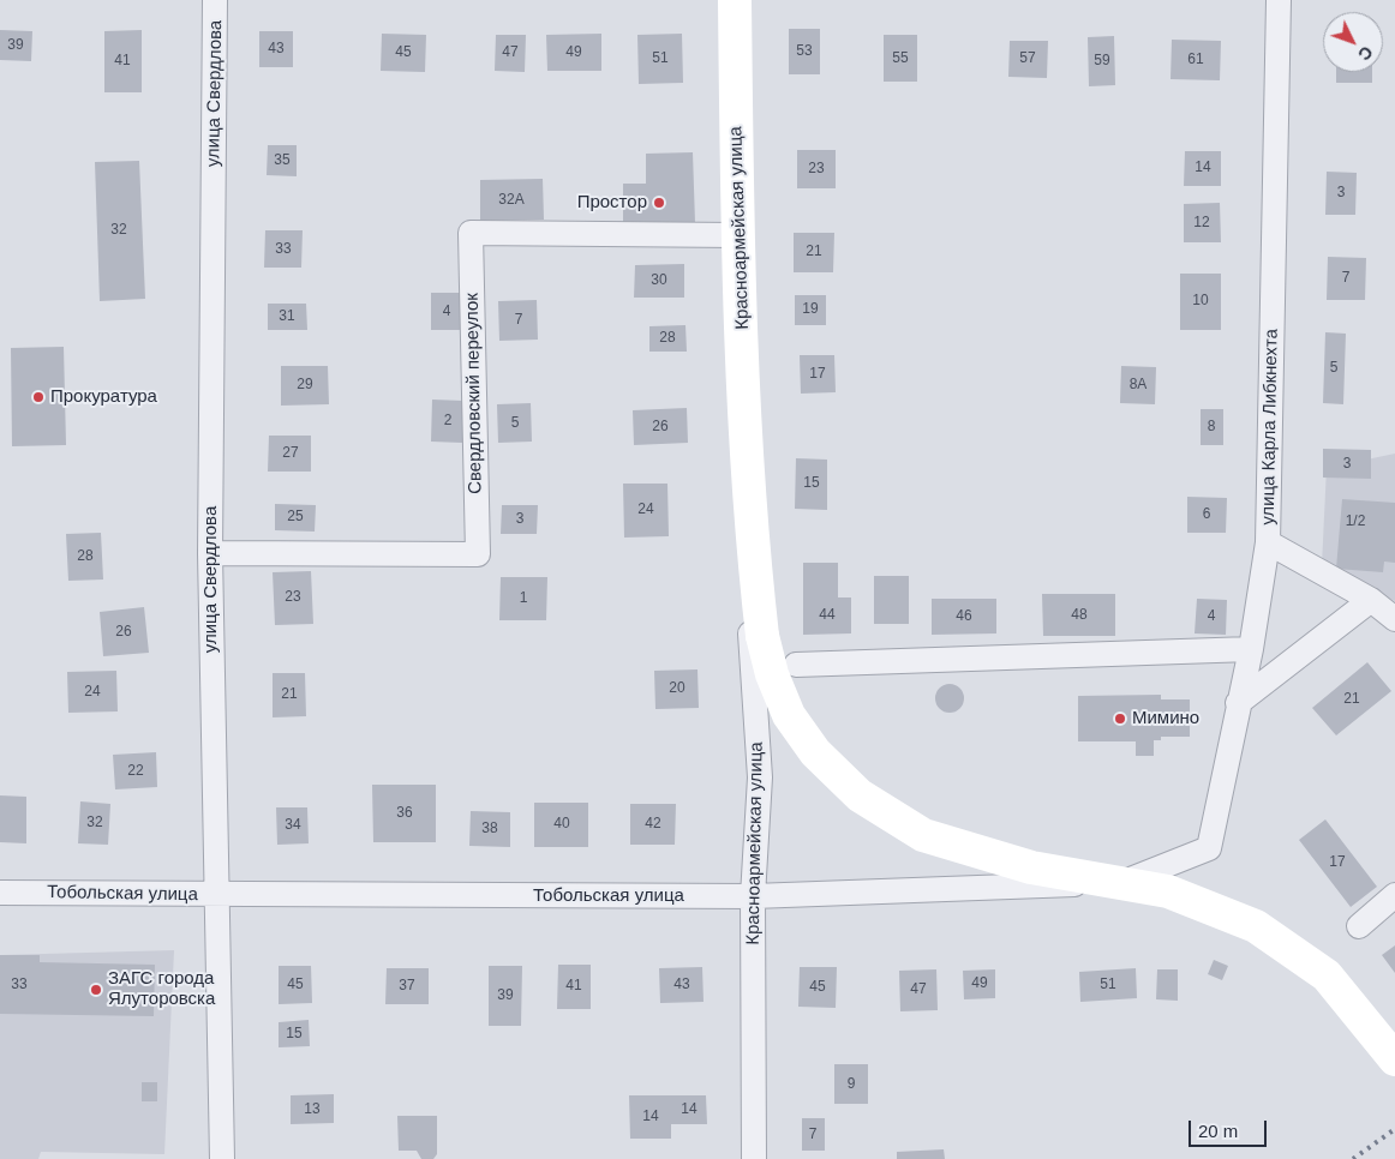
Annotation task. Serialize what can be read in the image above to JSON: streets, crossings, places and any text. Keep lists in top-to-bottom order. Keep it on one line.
{"streets":{"street":["улица Свердлова","Красноармейская улица","Свердловский переулок","улица Карла Либкнехта","Тобольская улица"]},"crossings":[["улица Свердлова","Свердловский переулок"],["улица Свердлова","Тобольская улица"],["Красноармейская улица","Свердловский переулок"],["Красноармейская улица","Тобольская улица"],["улица Карла Либкнехта","Тобольская улица"]],"places":["Простор","Прокуратура","Мимино","ЗАГС города Ялуторовска"],"house_numbers":["39","43","53","45","47","49","51","55","57","61","41","59","35","14","23","3","32А","12","32","33","21","7","30","10","19","4","31","7","28","5","17","29","8А","2","5","26","8","27","3","15","24","6","25","3","1/2","28","23","1","44","48","46","4","26","20","24","21","21","22","36","32","40","42","34","38","17","49","33","45","43","51","37","41","45","47","39","15","9","13","14","14","7"],"scale_bar":"20 m","north":"bottom right"}
